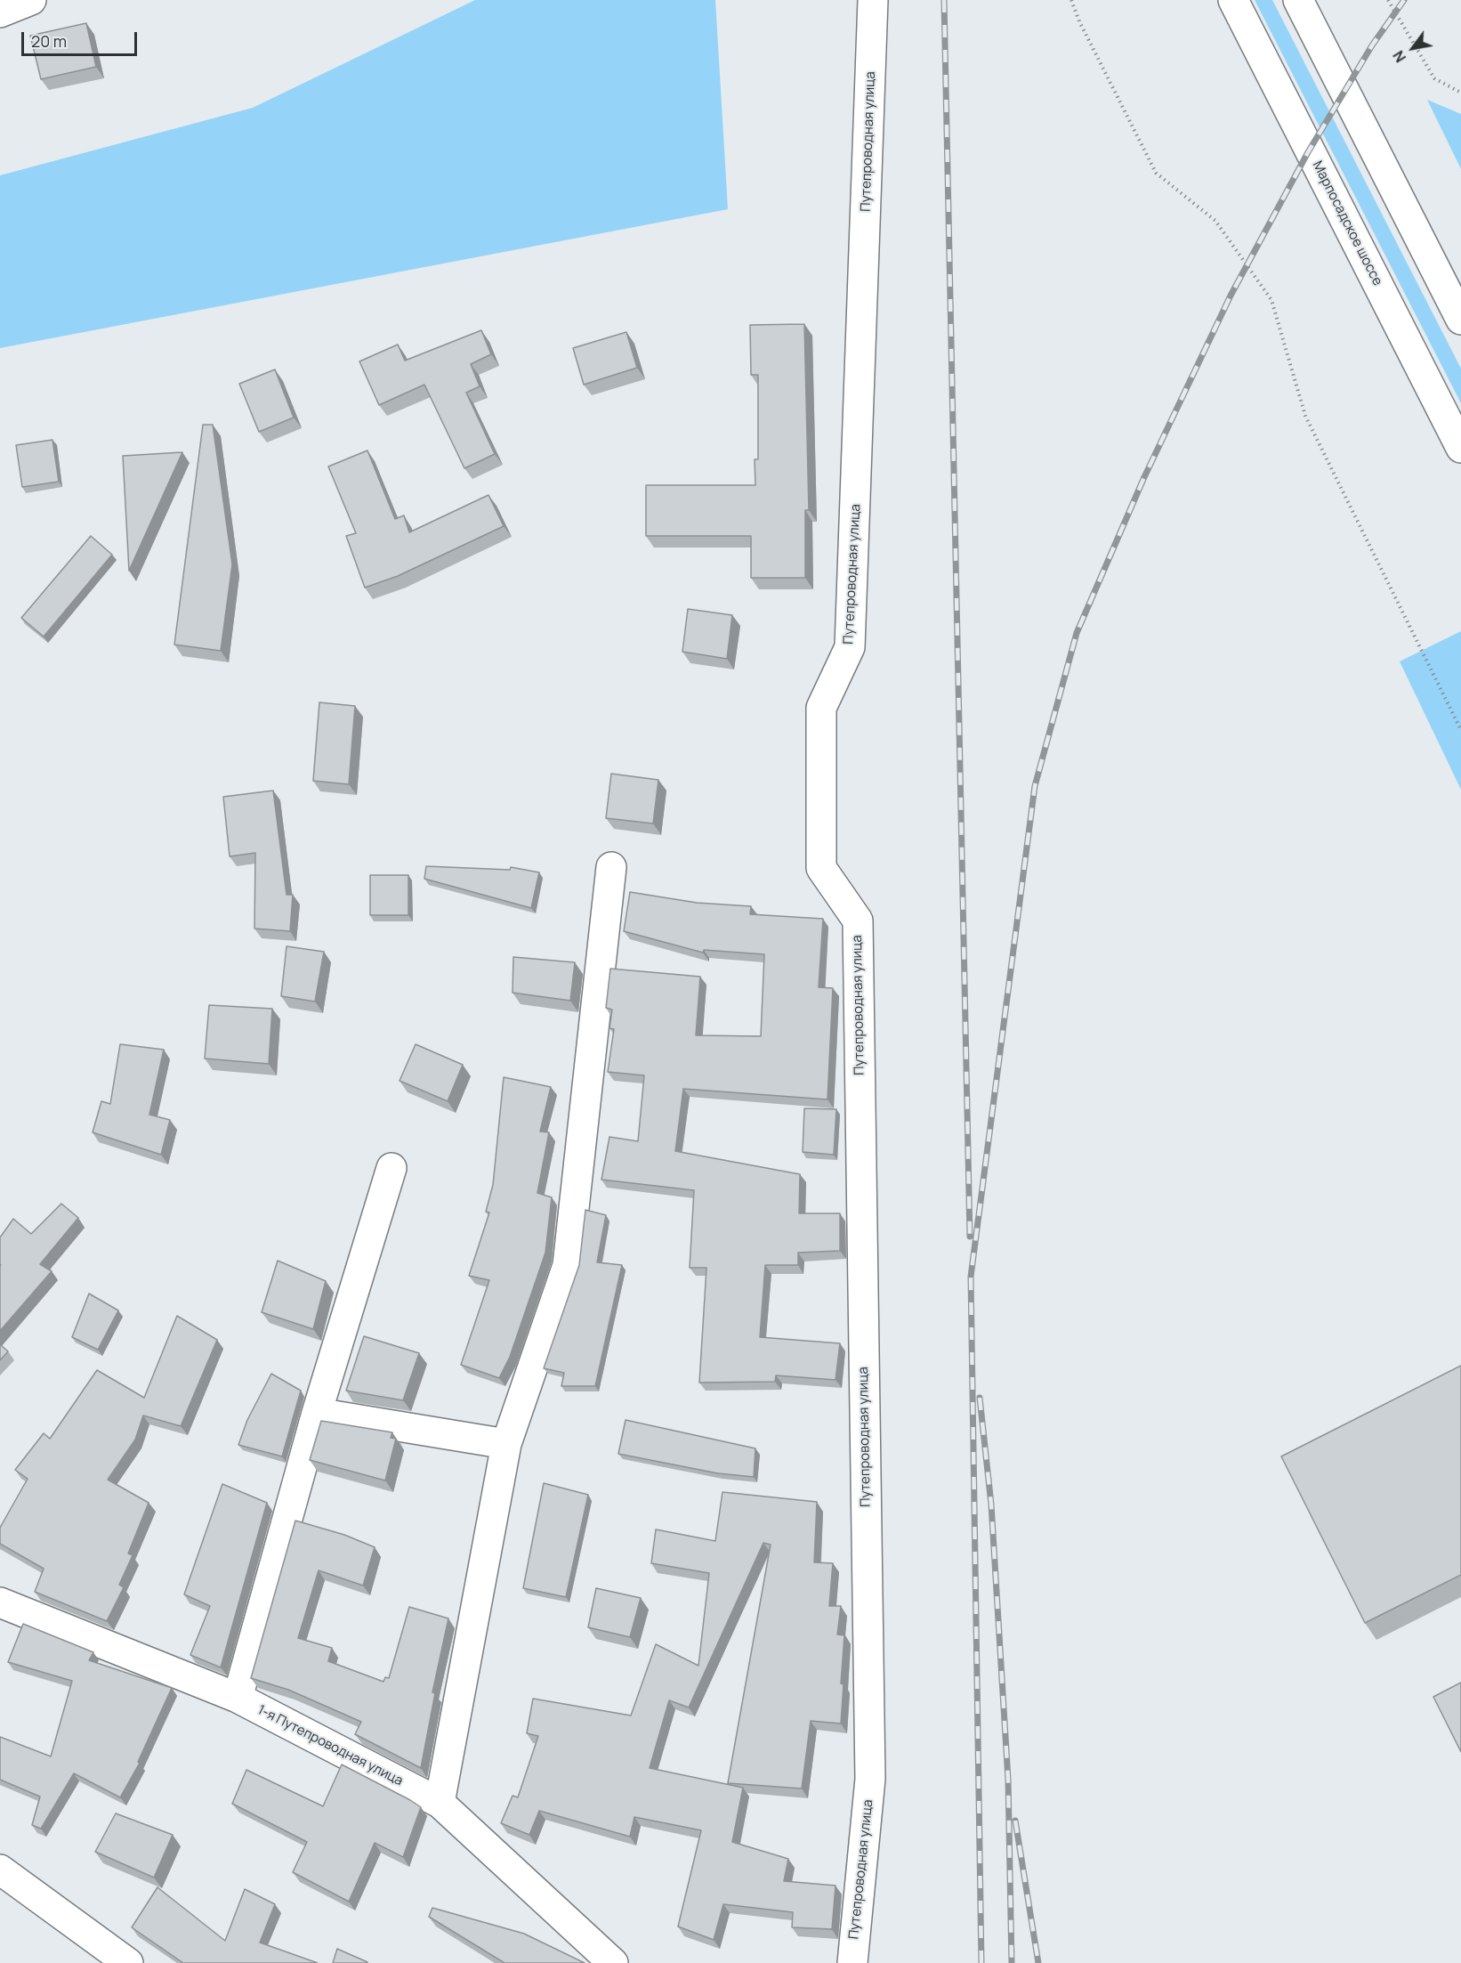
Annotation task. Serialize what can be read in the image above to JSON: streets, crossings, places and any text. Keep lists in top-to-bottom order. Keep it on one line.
{"streets":{"street":["Путепроводная улица","Марпосадское шоссе","1-я Путепроводная улица"]},"scale_bar":"20 m","north":"bottom left"}
